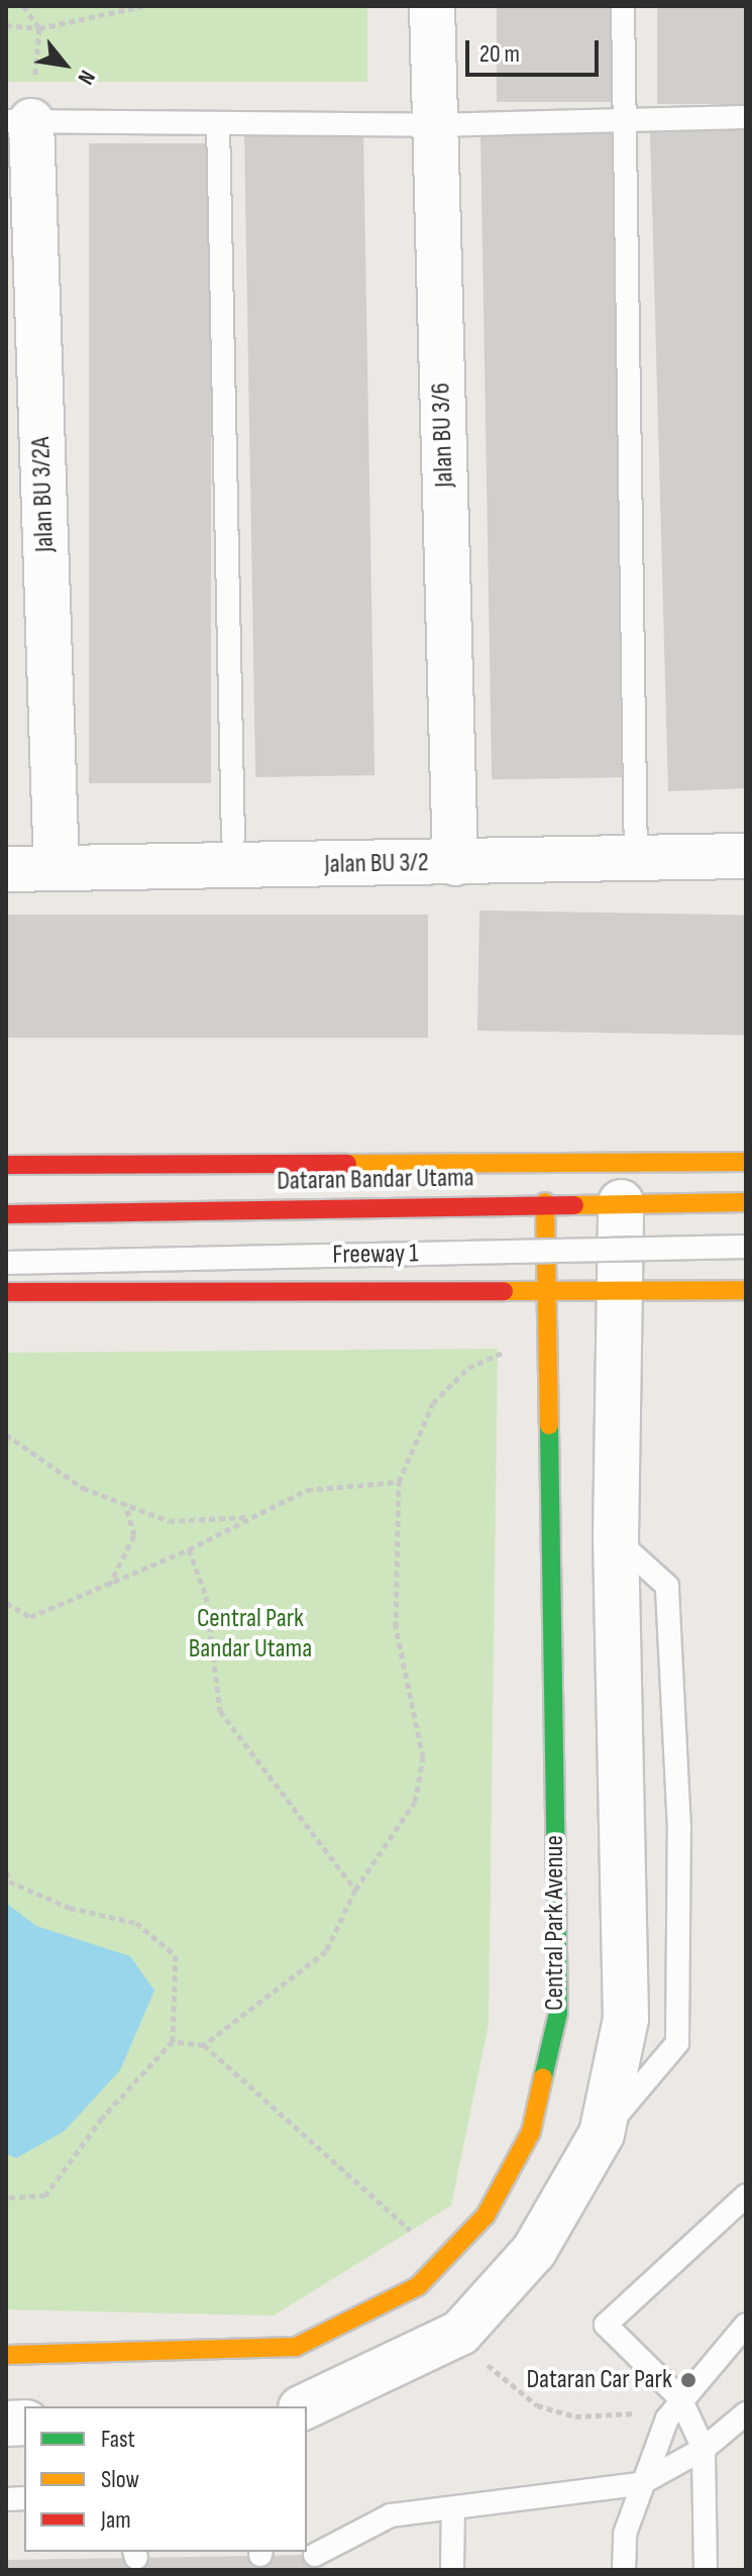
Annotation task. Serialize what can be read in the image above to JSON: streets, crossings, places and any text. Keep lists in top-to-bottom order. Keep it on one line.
{"streets":{"main road":["Dataran Bandar Utama","Central Park Avenue"],"street":["Jalan BU 3/6","Jalan BU 3/2A","Jalan BU 3/2"],"lane":["Freeway 1"]},"crossings":[["Jalan BU 3/6","Jalan BU 3/2"],["Jalan BU 3/2A","Jalan BU 3/2"],["Dataran Bandar Utama","Central Park Avenue"]],"parks":["Central Park Bandar Utama"],"places":["Dataran Car Park"],"legend":["Fast","Slow","Jam"],"scale_bar":"20 m","north":"bottom right"}
